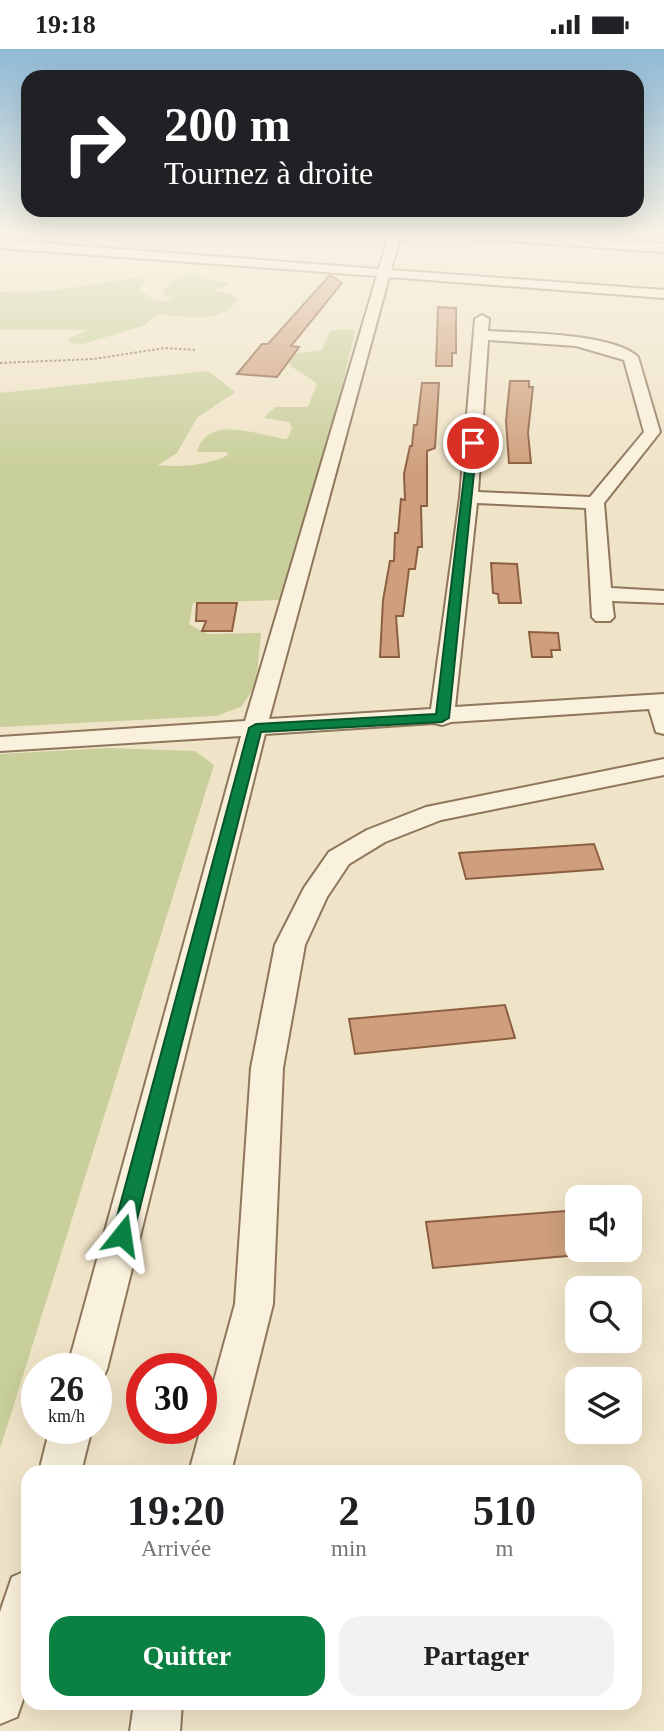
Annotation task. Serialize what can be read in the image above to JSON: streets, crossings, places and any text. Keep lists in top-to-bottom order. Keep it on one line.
{"page":{"status":"19:18","turn":["200 m","Tournez à droite"],"speed":"26 km/h","limit":"30","eta":["19:20","Arrivée","2","min","510","m"],"buttons":["Quitter","Partager"]}}
